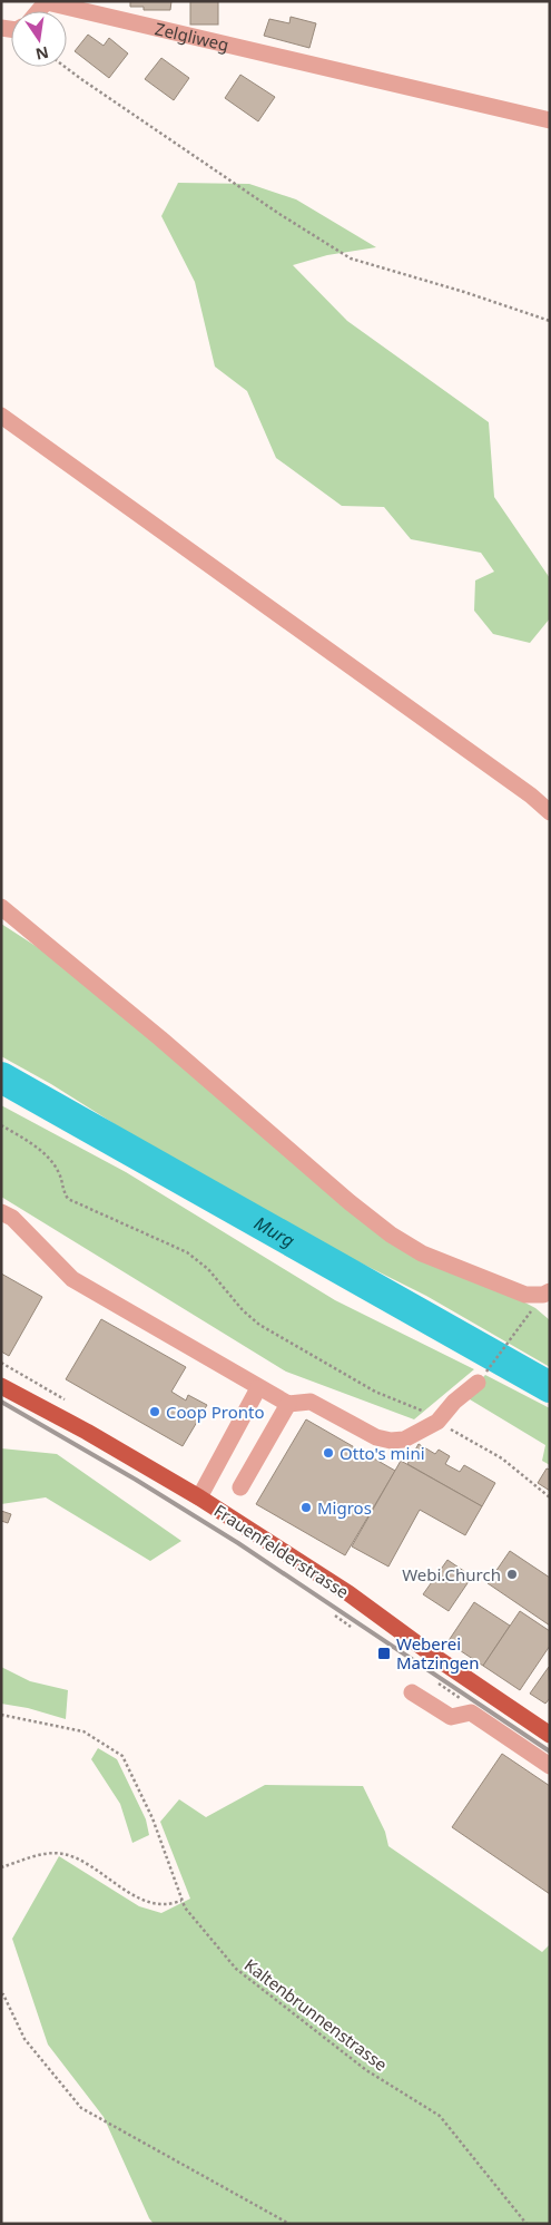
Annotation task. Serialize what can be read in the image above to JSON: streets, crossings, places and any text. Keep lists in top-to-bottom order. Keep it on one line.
{"streets":{"main road":["Frauenfelderstrasse"],"street":["Zelgliweg"],"path":["Kaltenbrunnenstrasse"]},"water":["Murg"],"places":{"other":["Coop Pronto","Otto's mini","Migros","Webi.Church"],"transit":["Weberei Matzingen"]},"north":"bottom"}
